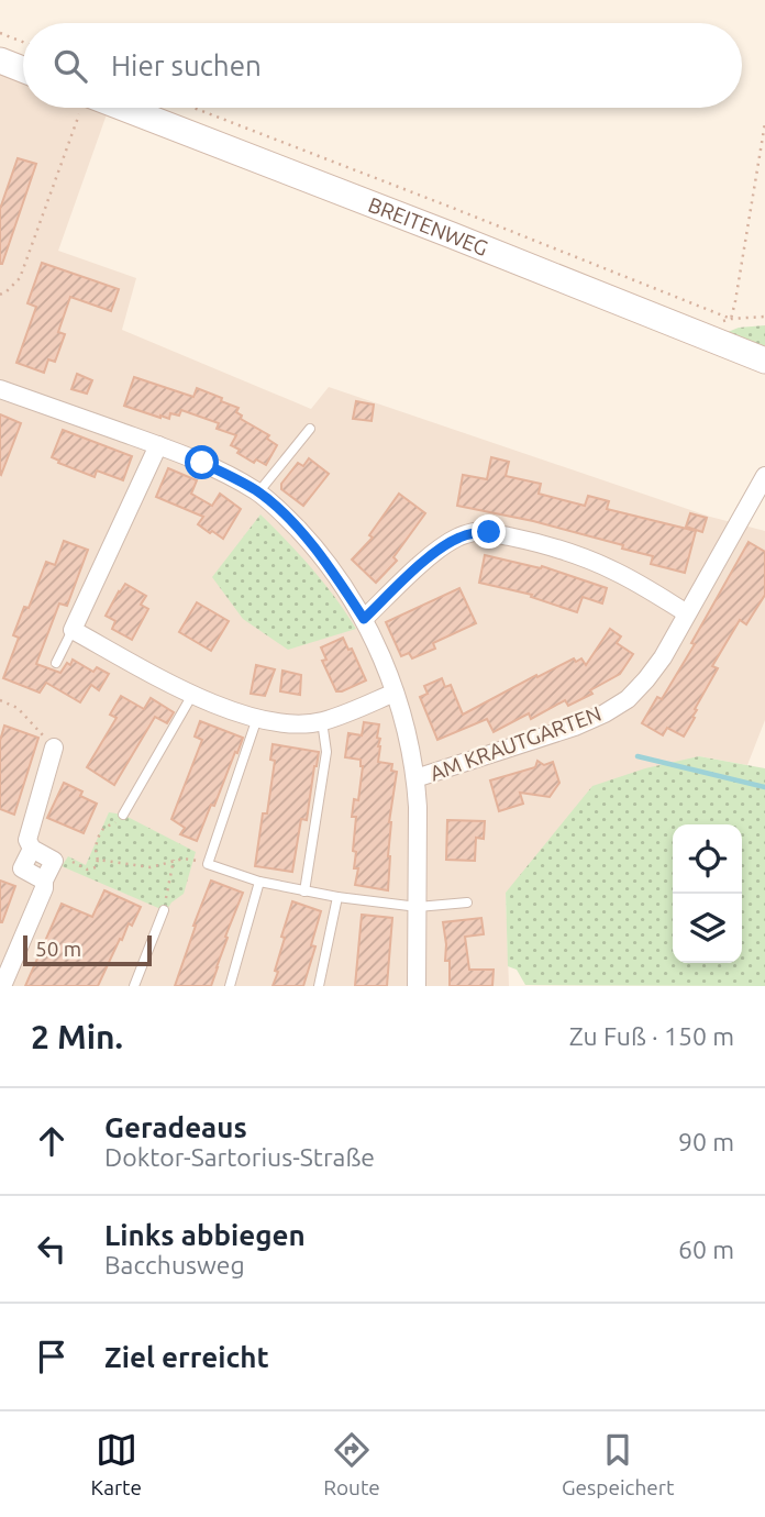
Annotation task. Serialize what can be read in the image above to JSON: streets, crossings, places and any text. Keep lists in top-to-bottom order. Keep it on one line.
{"streets":{"main road":["BREITENWEG"],"street":["AM KRAUTGARTEN"]},"scale_bar":"50 m","page":{"search":"Hier suchen","scale":"50 m","heading":["2 Min.","Zu Fuß · 150 m"],"list":[["Geradeaus","Doktor-Sartorius-Straße","90 m"],["Links abbiegen","Bacchusweg","60 m"],"Ziel erreicht"],"nav":["Karte","Route","Gespeichert"]}}
